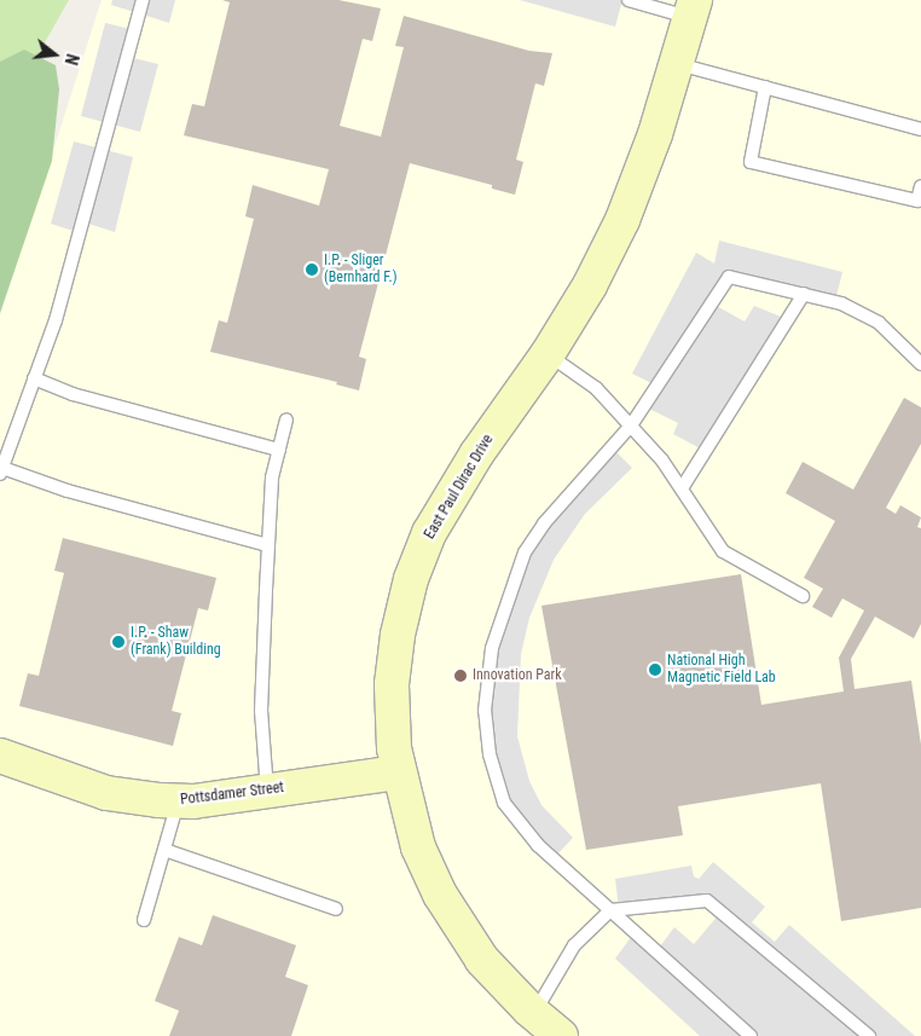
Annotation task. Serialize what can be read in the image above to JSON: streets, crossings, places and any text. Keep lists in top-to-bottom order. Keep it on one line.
{"streets":{"street":["East Paul Dirac Drive","Pottsdamer Street"]},"crossings":[["East Paul Dirac Drive","Pottsdamer Street"]],"places":["I.P. - Sliger (Bernhard F.)","I.P. - Shaw (Frank) Building","National High Magnetic Field Lab","Innovation Park"],"north":"right"}
